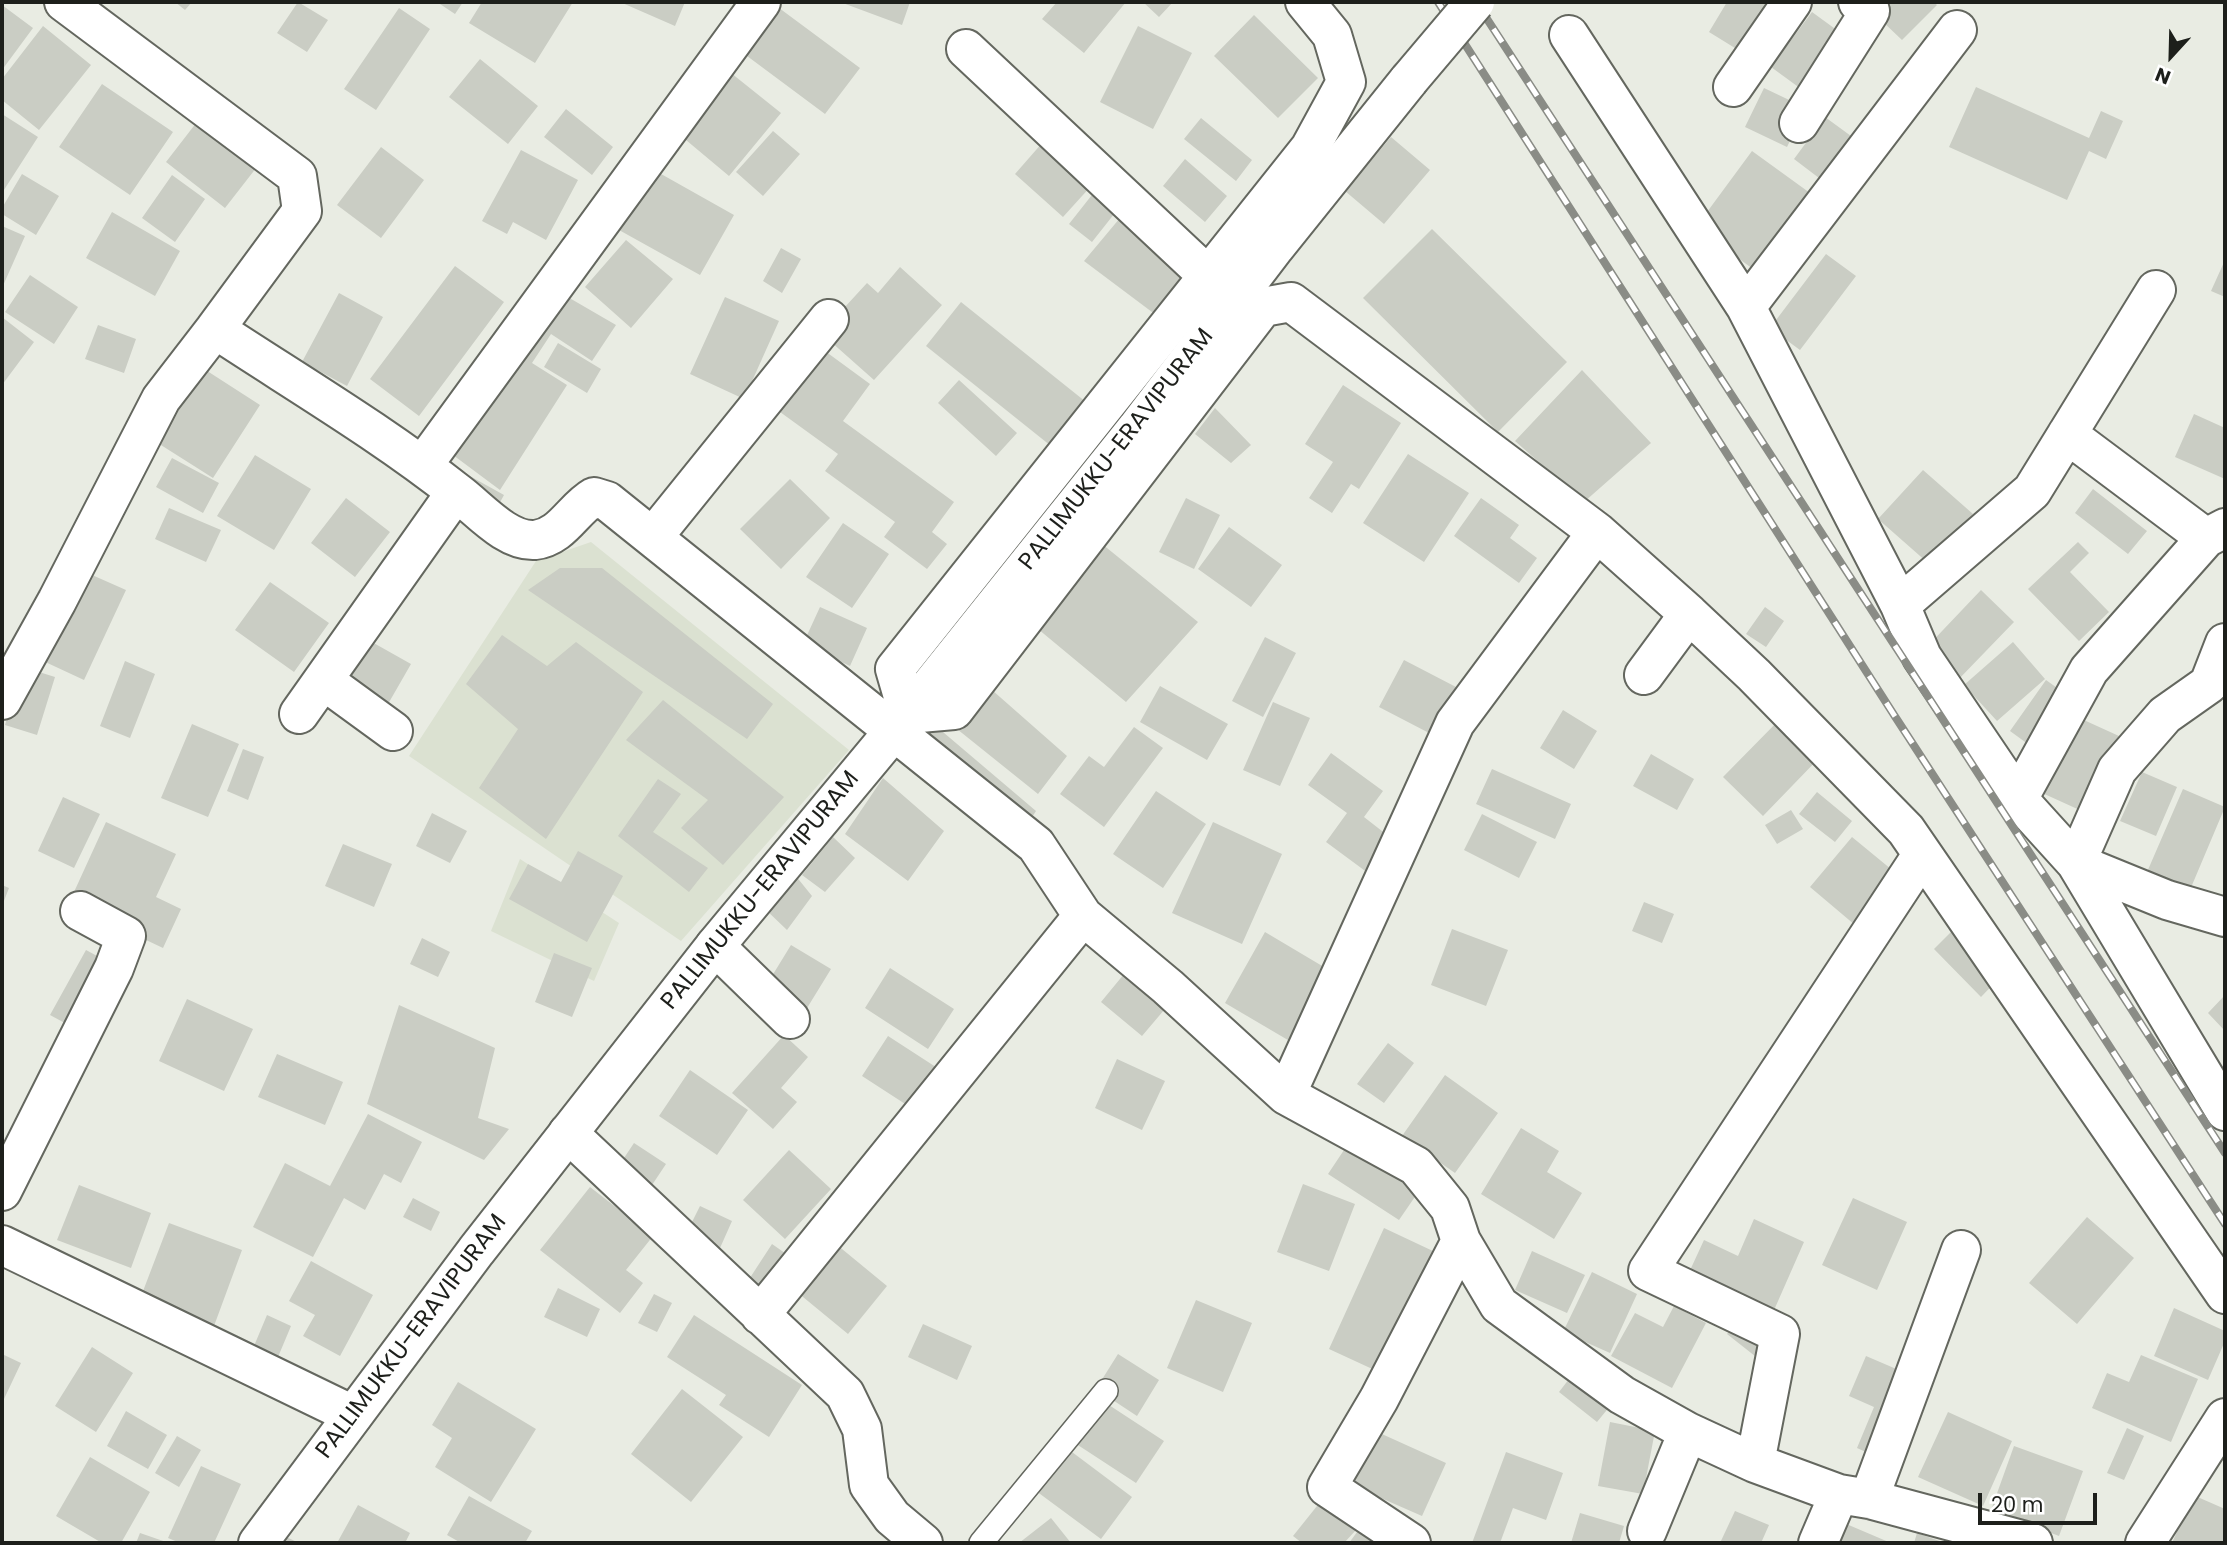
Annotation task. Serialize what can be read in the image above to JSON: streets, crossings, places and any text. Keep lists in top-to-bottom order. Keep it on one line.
{"streets":{"street":["PALLIMUKKU-ERAVIPURAM"]},"scale_bar":"20 m","north":"bottom"}
